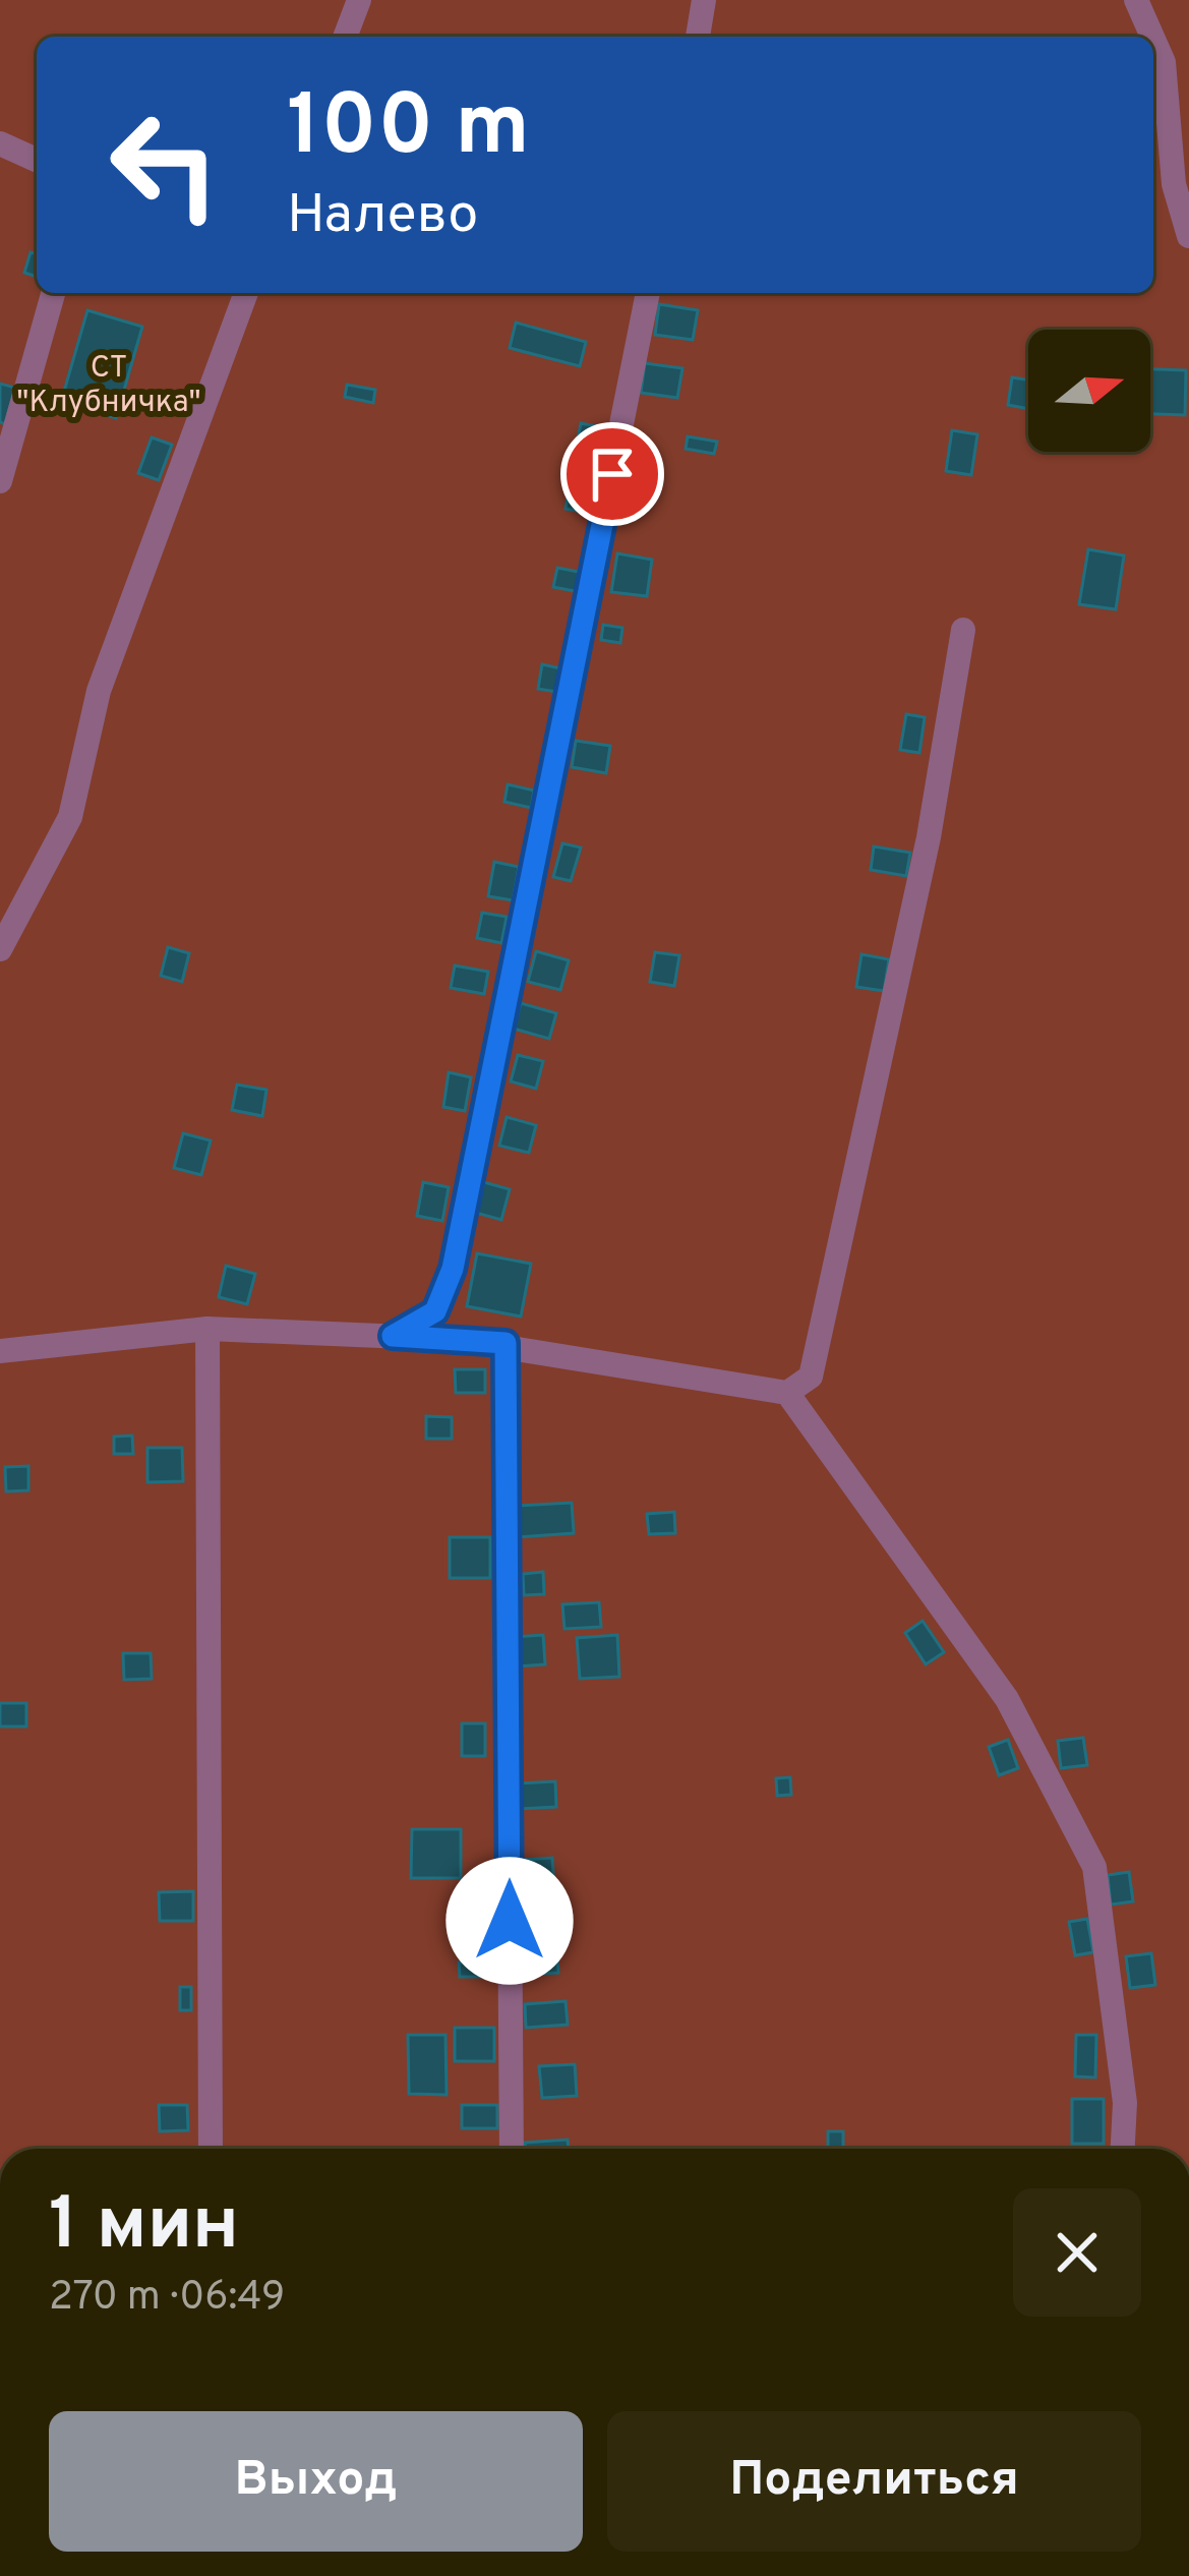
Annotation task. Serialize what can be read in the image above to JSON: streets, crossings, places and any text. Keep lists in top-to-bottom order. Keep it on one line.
{"parks":["СТ \"Клубничка\""],"north":"right","page":{"turn":["100 m","Налево"],"heading":["1 мин","270 m · 06:49"],"buttons":["Выход","Поделиться"]}}
